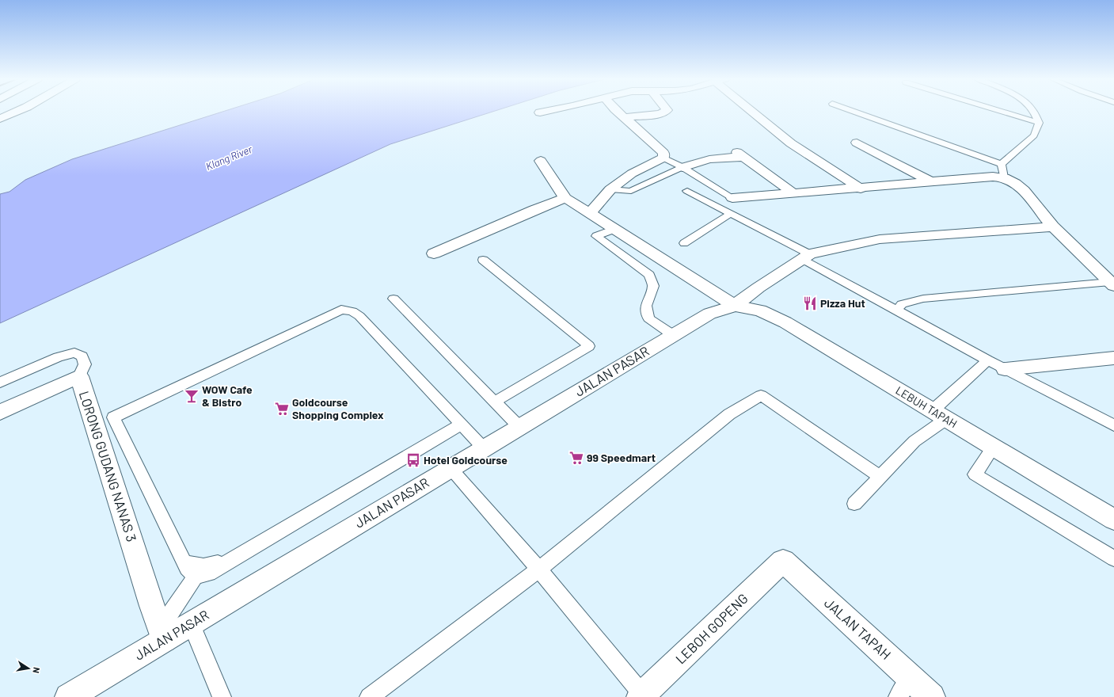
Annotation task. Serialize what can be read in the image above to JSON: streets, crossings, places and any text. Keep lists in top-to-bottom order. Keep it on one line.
{"streets":{"main road":["JALAN PASAR","LEBUH TAPAH","LORONG GUDANG NANAS 3","LEBOH GOPENG","JALAN TAPAH"]},"crossings":[["JALAN PASAR","LEBUH TAPAH"],["JALAN PASAR","LORONG GUDANG NANAS 3"],["LEBOH GOPENG","JALAN TAPAH"]],"water":["Klang River"],"places":{"restaurant":["Pizza Hut"],"bar":["WOW Cafe & Bistro"],"supermarket":["Goldcourse Shopping Complex","99 Speedmart"],"bus stop":["Hotel Goldcourse"]},"north":"right"}
